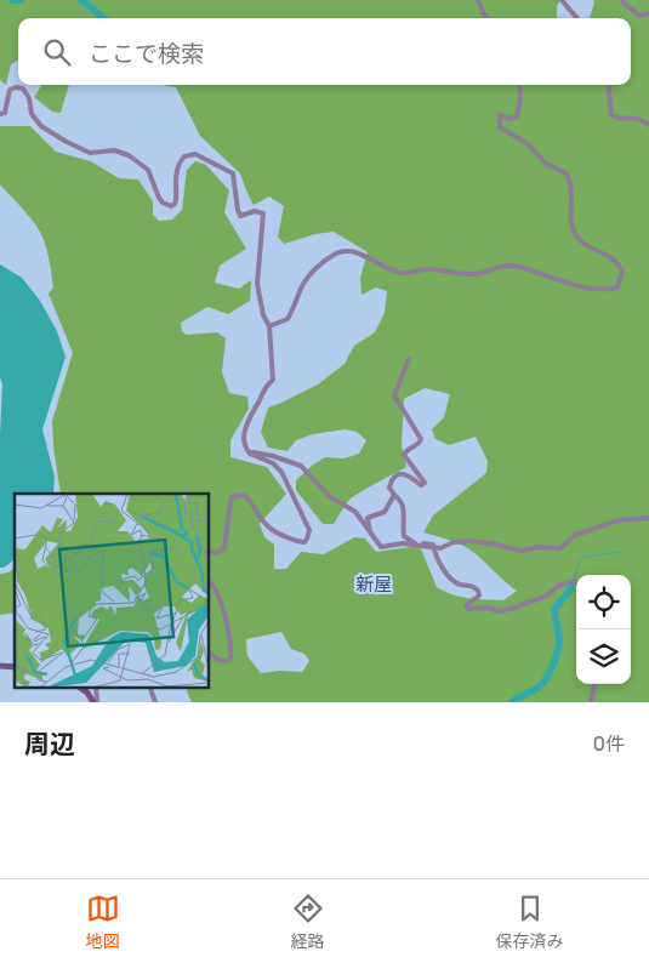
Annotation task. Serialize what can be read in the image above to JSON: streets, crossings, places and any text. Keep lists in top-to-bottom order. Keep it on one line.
{"districts":["新屋"],"page":{"search":"ここで検索","heading":["周辺","0件"],"nav":["地図","経路","保存済み"]}}
